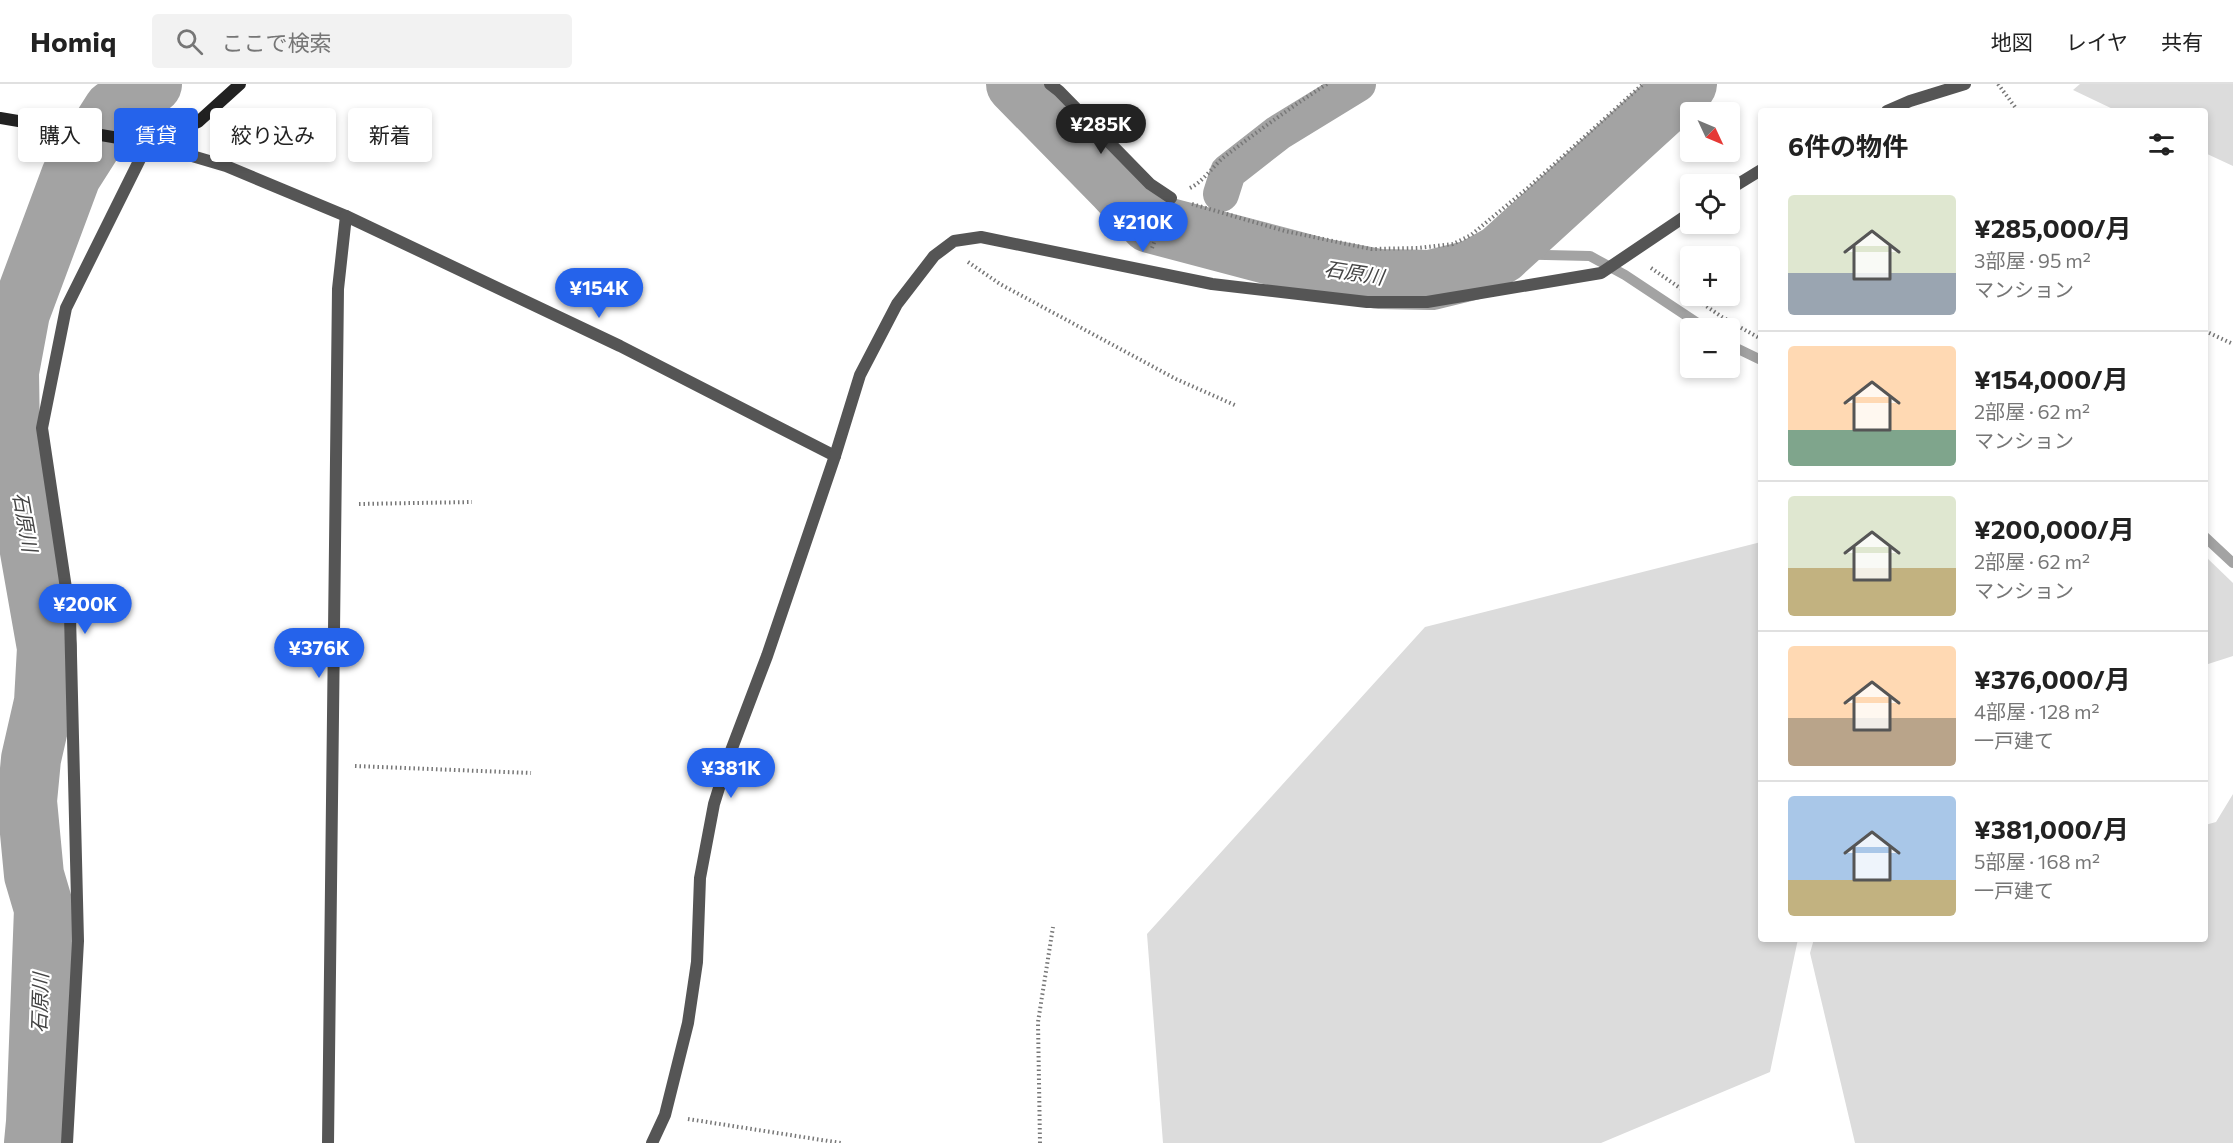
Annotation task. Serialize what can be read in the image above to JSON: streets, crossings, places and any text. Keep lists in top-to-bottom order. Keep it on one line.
{"water":["石原川"],"north":"bottom right","page":{"header":"Homiq","search":"ここで検索","nav":["地図","レイヤ","共有"],"map_buttons":["+","−"],"price":["¥285K","¥210K","¥154K","¥200K","¥376K","¥381K"],"chip":["購入","賃貸","絞り込み","新着"],"heading":"6件の物件","list":[{"name":"¥285,000/月","note":"3部屋 · 95 m² · マンション"},{"name":"¥154,000/月","note":"2部屋 · 62 m² · マンション"},{"name":"¥200,000/月","note":"2部屋 · 62 m² · マンション"},{"name":"¥376,000/月","note":"4部屋 · 128 m² · 一戸建て"},{"name":"¥381,000/月","note":"5部屋 · 168 m² · 一戸建て"}]}}
